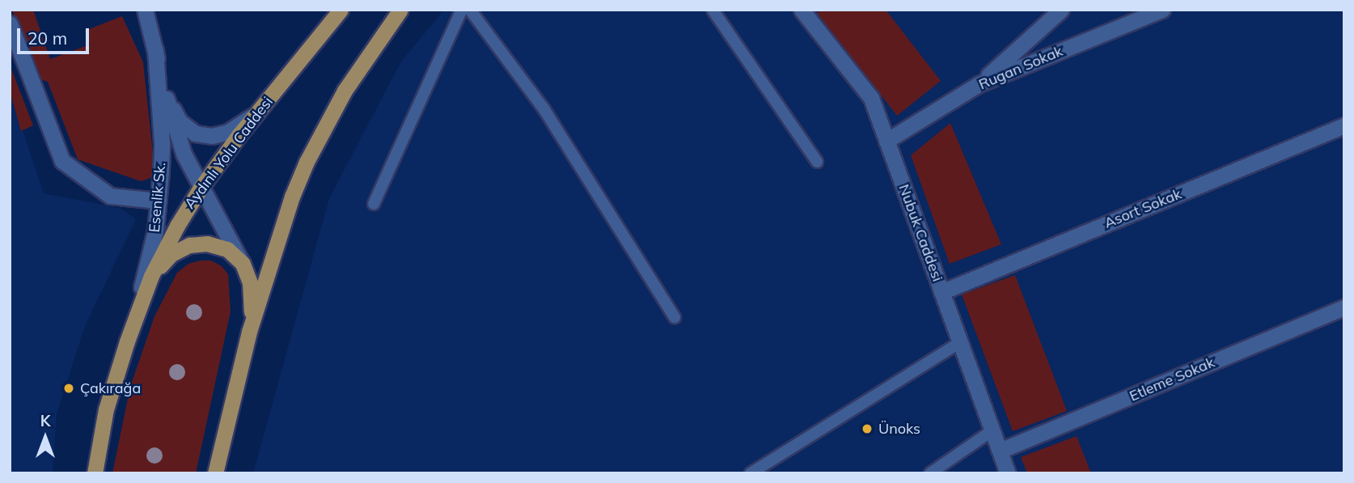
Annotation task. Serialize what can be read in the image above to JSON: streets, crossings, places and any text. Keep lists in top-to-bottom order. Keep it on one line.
{"streets":{"main road":["Aydınlı Yolu Caddesi"],"street":["Rugan Sokak","Esenlik Sk.","Asort Sokak","Nubuk Caddesi","Etleme Sokak"]},"crossings":[["Rugan Sokak","Nubuk Caddesi"],["Aydınlı Yolu Caddesi","Esenlik Sk."],["Asort Sokak","Nubuk Caddesi"],["Nubuk Caddesi","Etleme Sokak"]],"places":["Çakırağa","Ünoks"],"scale_bar":"20 m","north":"top"}
